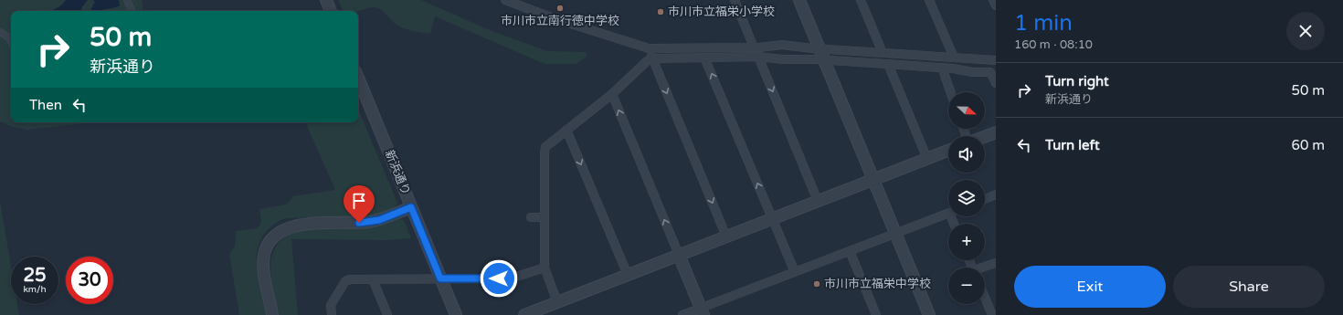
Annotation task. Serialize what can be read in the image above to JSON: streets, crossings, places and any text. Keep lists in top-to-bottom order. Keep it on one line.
{"streets":{"street":["新浜通り"]},"places":["市川市立南行徳中学校","市川市立福栄小学校","市川市立福栄中学校"],"north":"right","page":{"heading":["1 min","160 m · 08:10"],"turn":["50 m","新浜通り"],"list":[{"name":"Turn right","note":"新浜通り","value":"50 m"},{"name":"Turn left","value":"60 m"}],"then":"Then","map_buttons":["+","−"],"speed":"25 km/h","limit":"30","buttons":["Exit","Share"]}}
